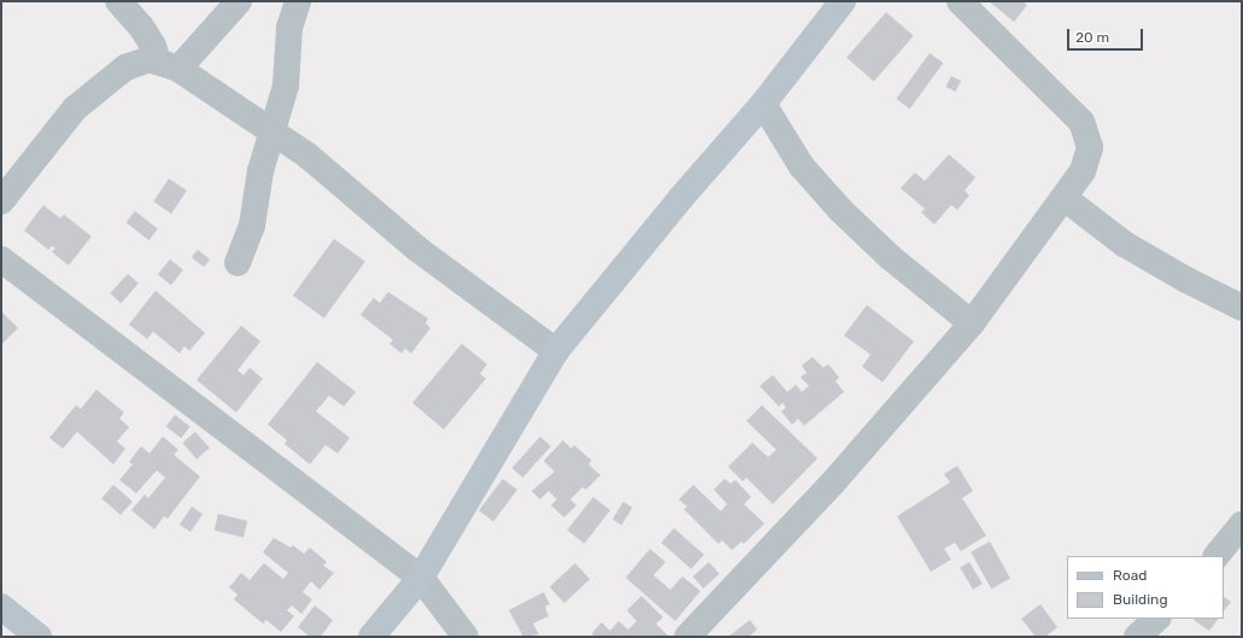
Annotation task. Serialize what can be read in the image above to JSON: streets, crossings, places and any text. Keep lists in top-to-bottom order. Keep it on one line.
{"legend":["Road","Building"],"scale_bar":"20 m"}
